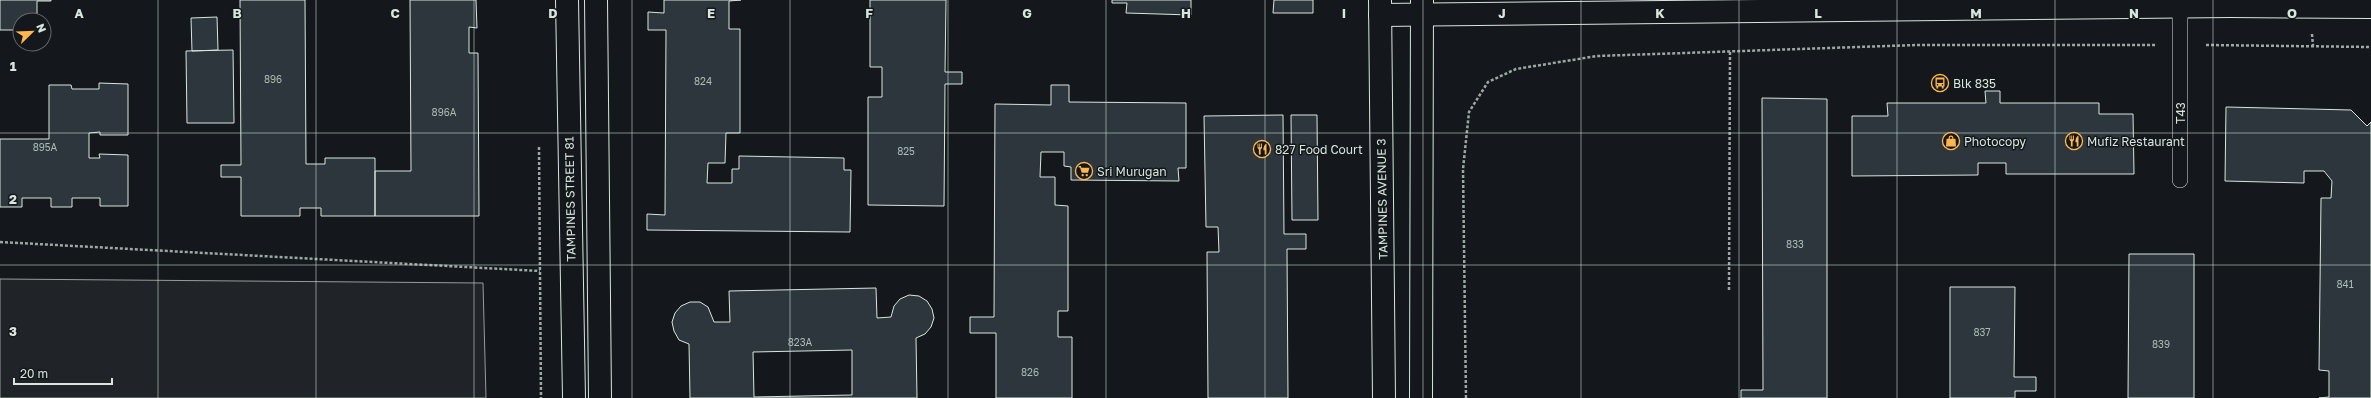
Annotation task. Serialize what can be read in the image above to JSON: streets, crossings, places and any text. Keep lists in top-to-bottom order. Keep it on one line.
{"streets":{"street":["TAMPINES STREET 81","TAMPINES AVENUE 3"],"lane":["T43"]},"places":{"bus stop":["Blk 835"],"shop":["Photocopy"],"restaurant":["Mufiz Restaurant","827 Food Court"],"supermarket":["Sri Murugan"]},"house_numbers":["896","824","896A","895A","825","833","841","837","823A","839","826"],"scale_bar":"20 m","north":"top right","grid":{"columns":["A","B","C","D","E","F","G","H","I","J","K","L","M","N","O"],"rows":["1","2","3"]}}
